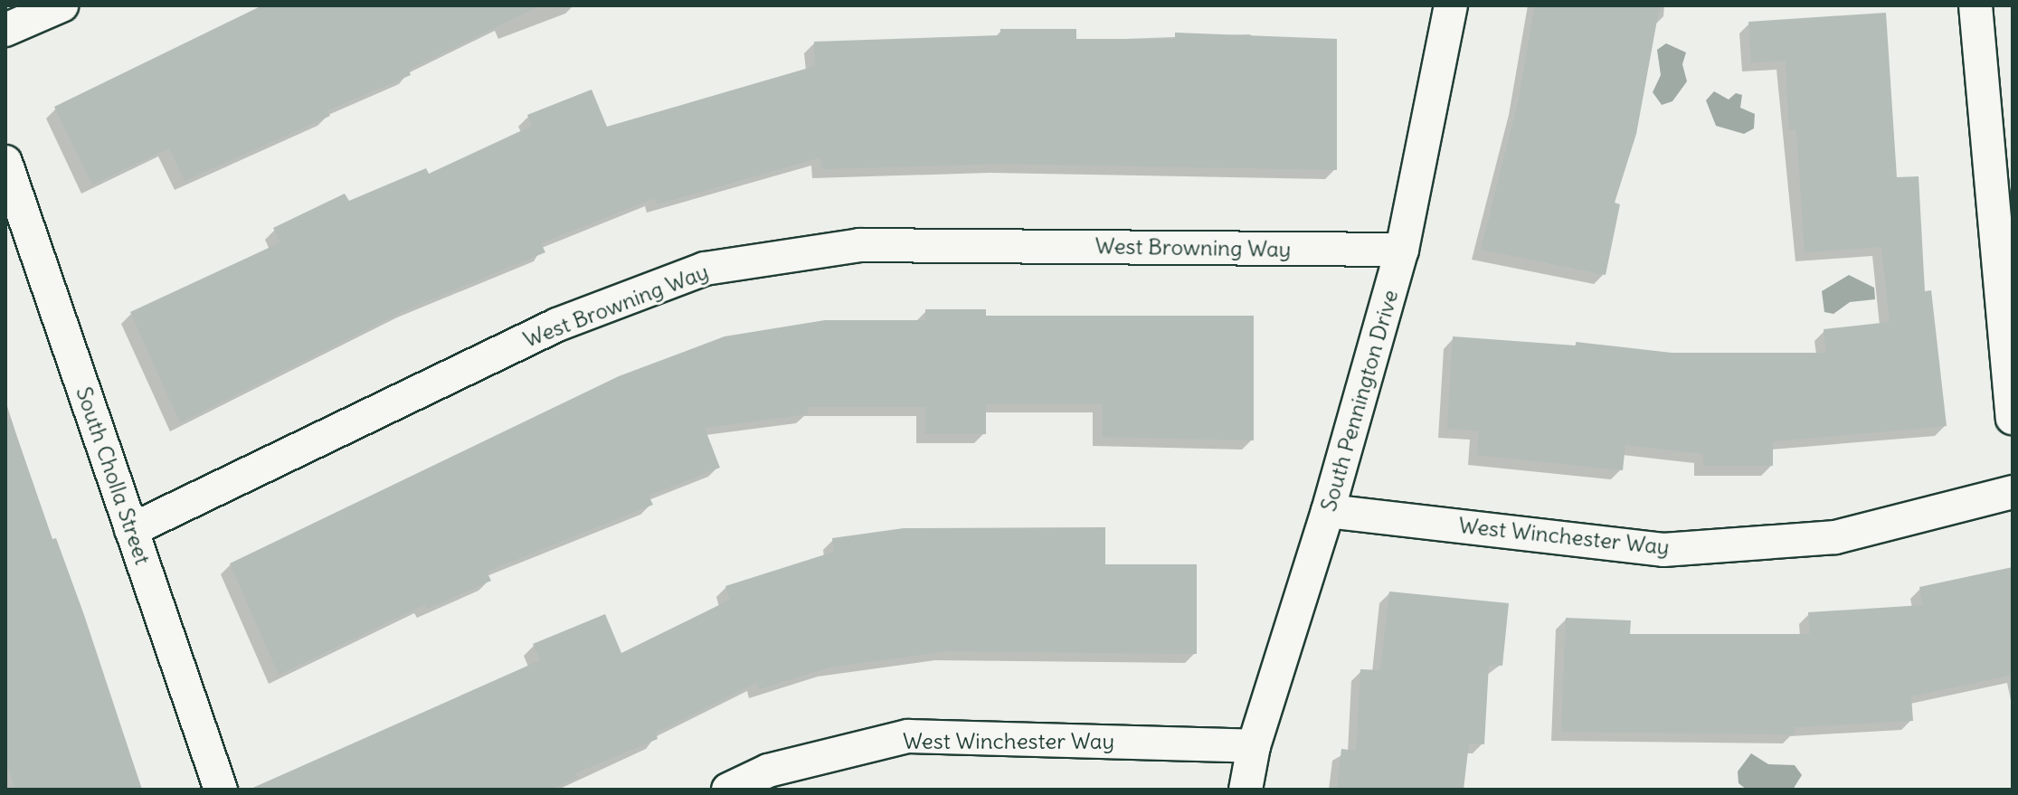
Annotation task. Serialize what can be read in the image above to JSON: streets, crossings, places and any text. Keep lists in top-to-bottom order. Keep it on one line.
{"streets":{"street":["West Browning Way","South Pennington Drive","South Cholla Street","West Winchester Way"]},"crossings":[["West Browning Way","South Pennington Drive"],["West Browning Way","South Cholla Street"],["South Pennington Drive","West Winchester Way"]]}
